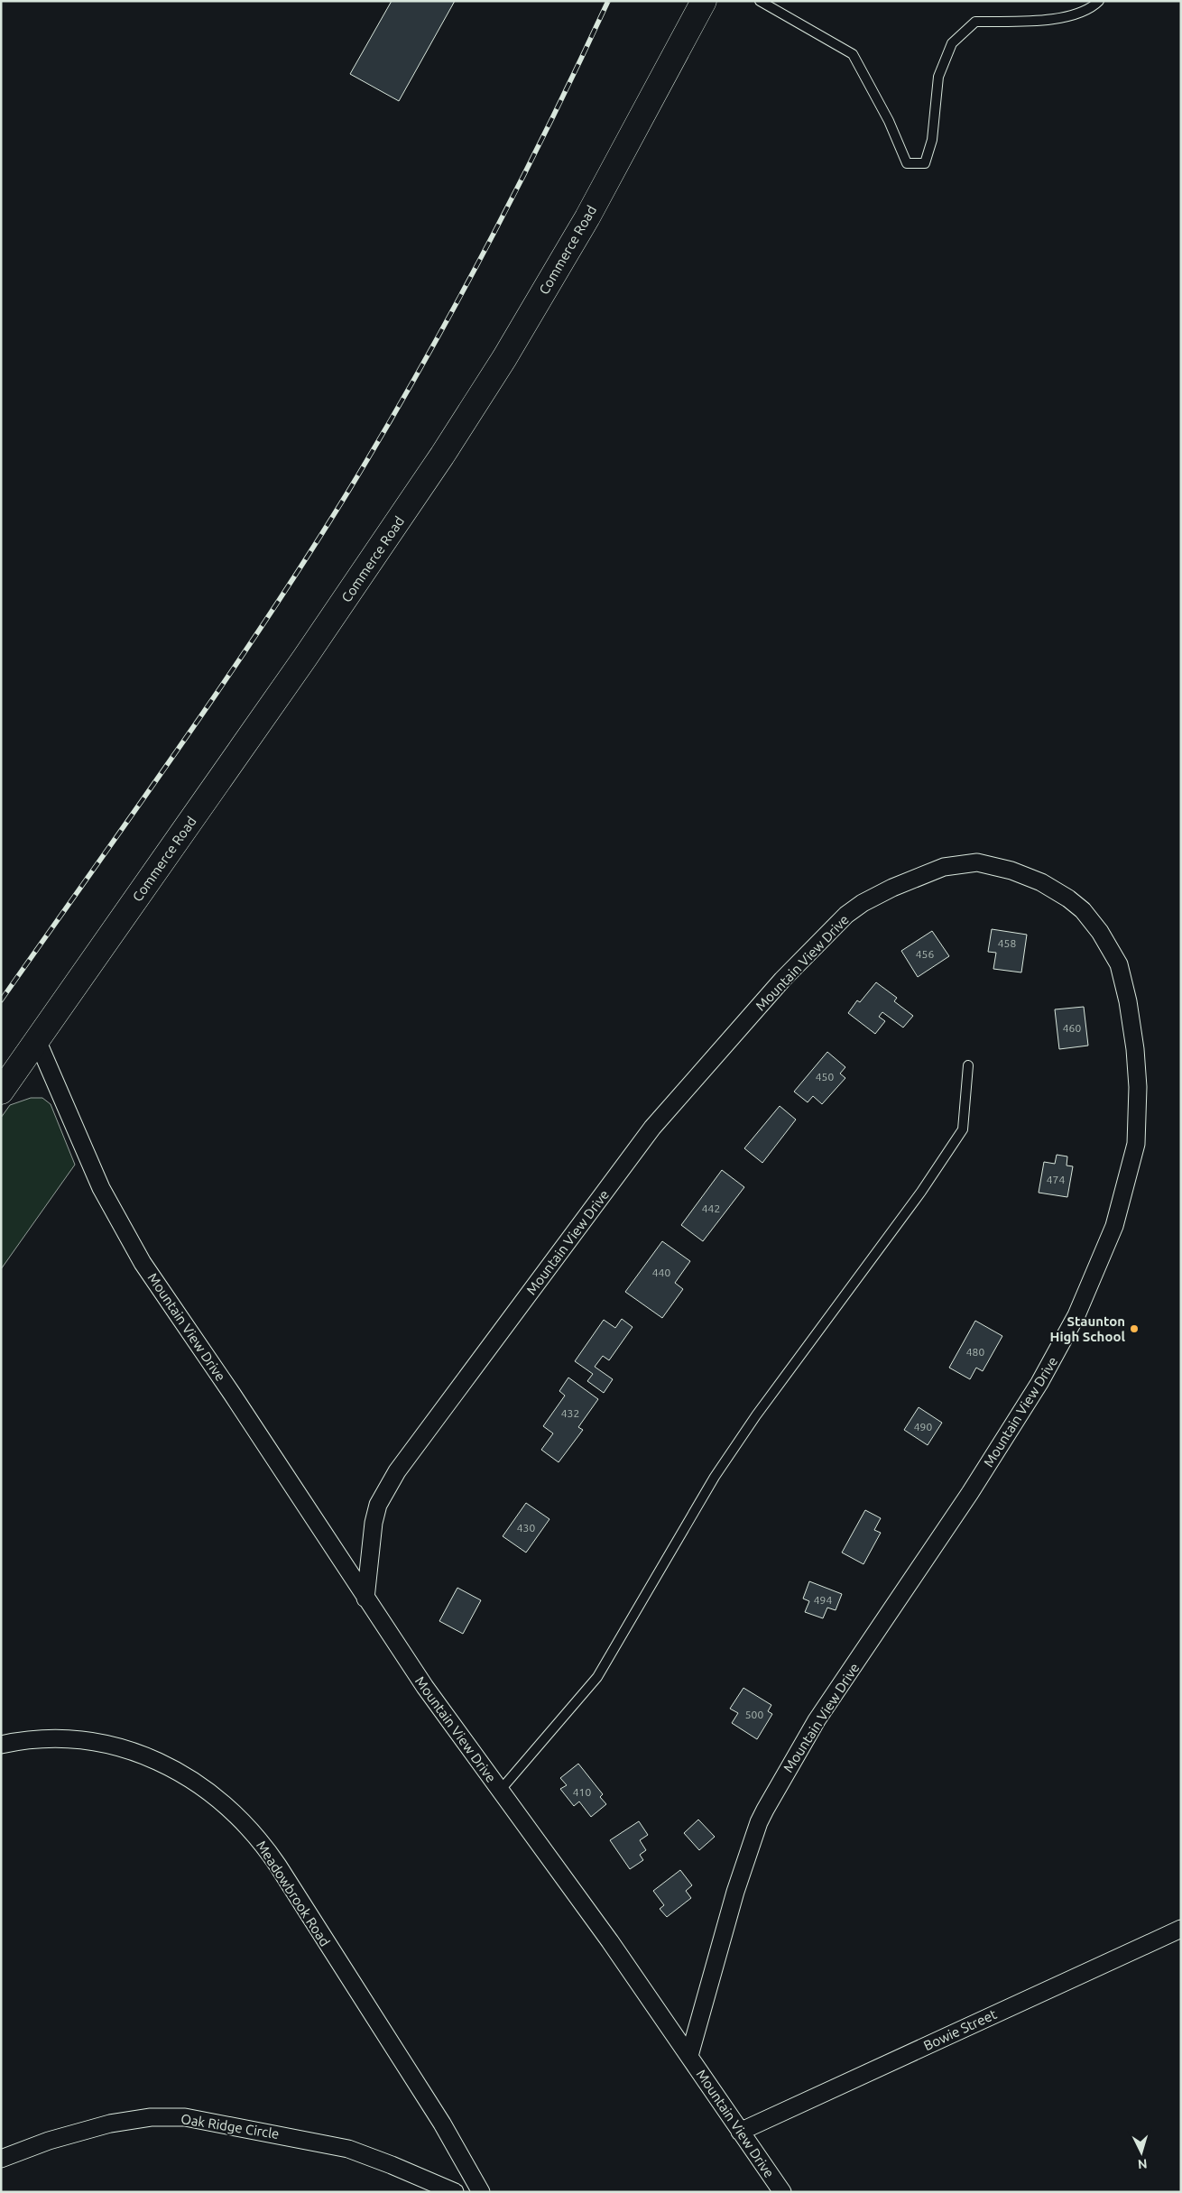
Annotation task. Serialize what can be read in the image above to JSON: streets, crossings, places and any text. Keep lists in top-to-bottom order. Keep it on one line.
{"streets":{"main road":["Commerce Road"],"street":["Mountain View Drive","Meadowbrook Road","Bowie Street","Oak Ridge Circle"]},"crossings":[["Commerce Road","Mountain View Drive"],["Mountain View Drive","Bowie Street"]],"places":["Staunton High School"],"house_numbers":["458","456","460","450","474","442","440","480","432","490","430","494","500","410"],"north":"bottom"}
